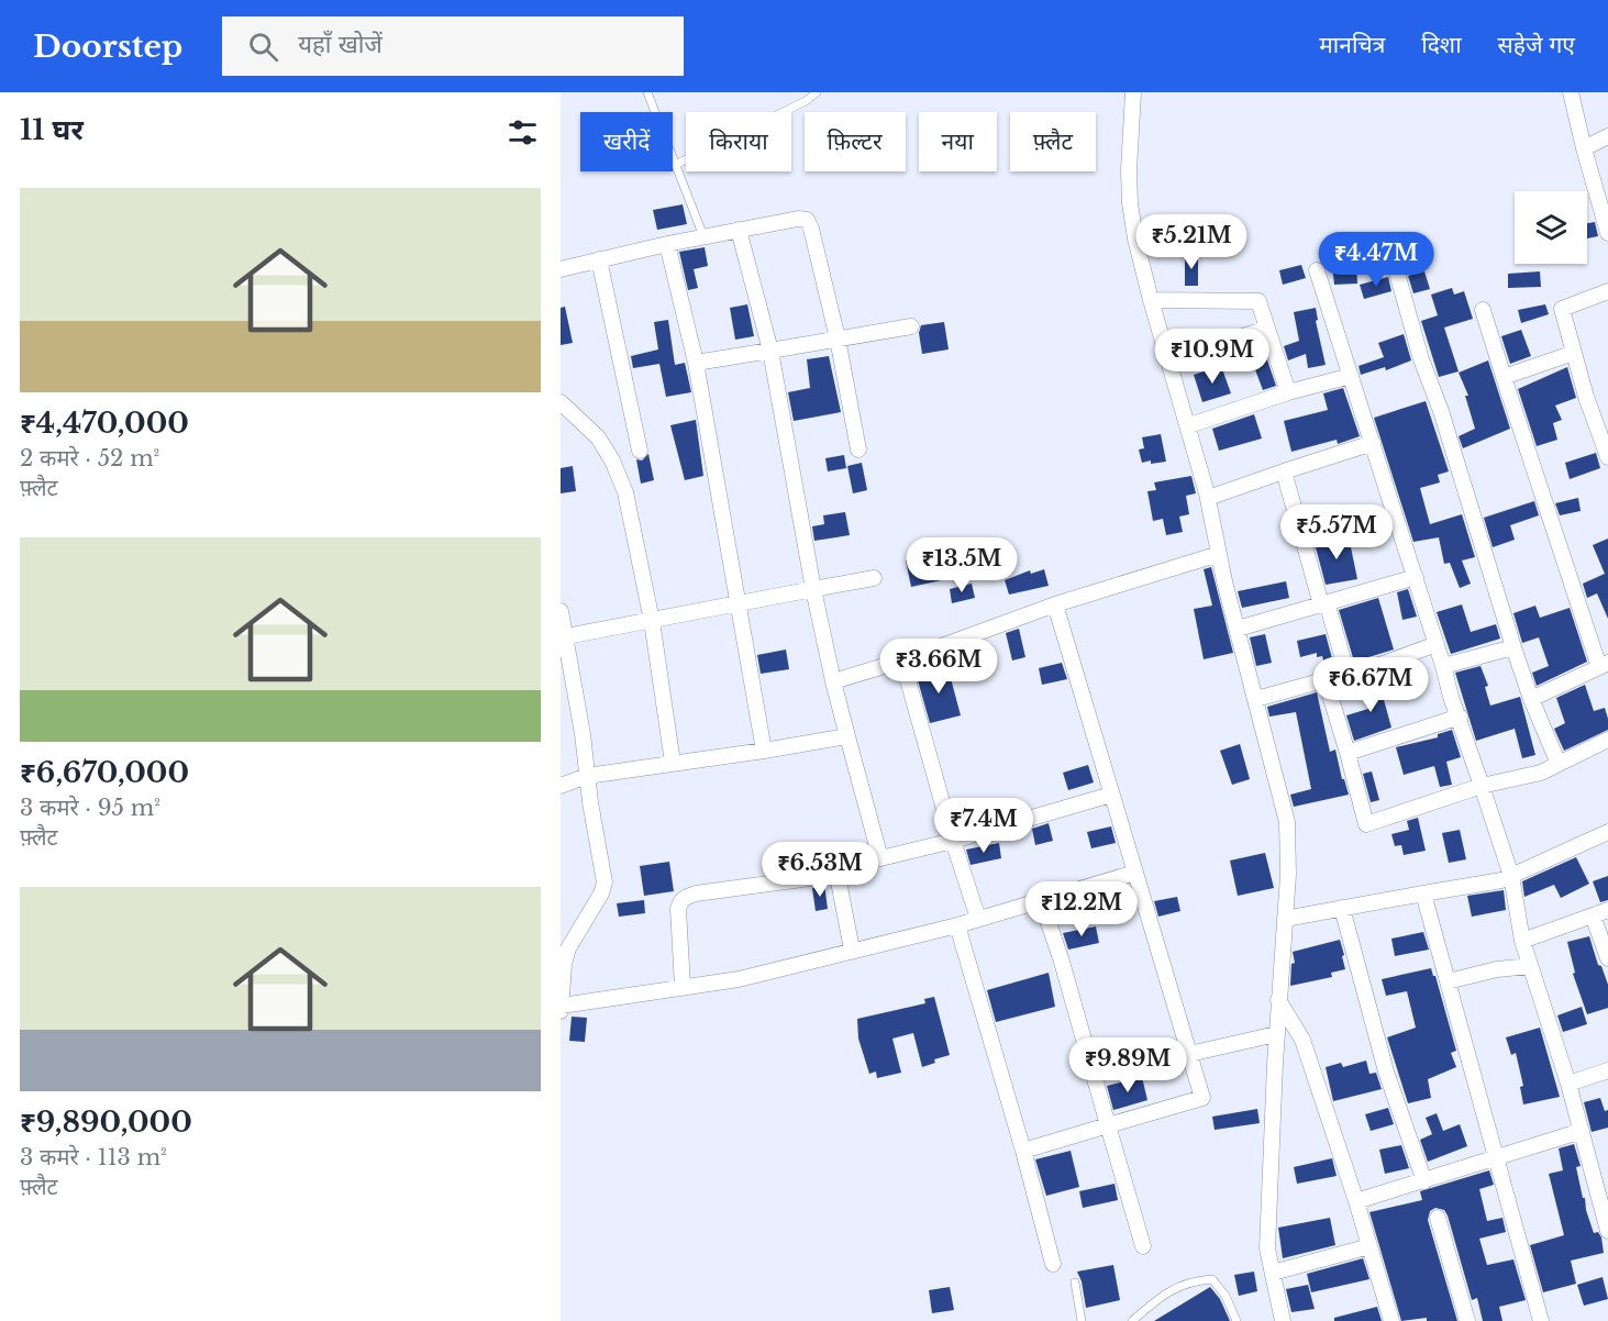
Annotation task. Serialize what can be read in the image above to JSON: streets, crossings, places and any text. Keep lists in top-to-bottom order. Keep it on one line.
{"page":{"header":"Doorstep","search":"यहाँ खोजें","nav":["मानचित्र","दिशा","सहेजे गए"],"heading":"11 घर","chip":["खरीदें","किराया","फ़िल्टर","नया","फ़्लैट"],"list":[{"name":"₹4,470,000","note":"2 कमरे · 52 m² · फ़्लैट"},{"name":"₹6,670,000","note":"3 कमरे · 95 m² · फ़्लैट"},{"name":"₹9,890,000","note":"3 कमरे · 113 m² · फ़्लैट"}],"price":["₹5.21M","₹4.47M","₹10.9M","₹5.57M","₹13.5M","₹3.66M","₹6.67M","₹7.4M","₹6.53M","₹12.2M","₹9.89M"]}}
